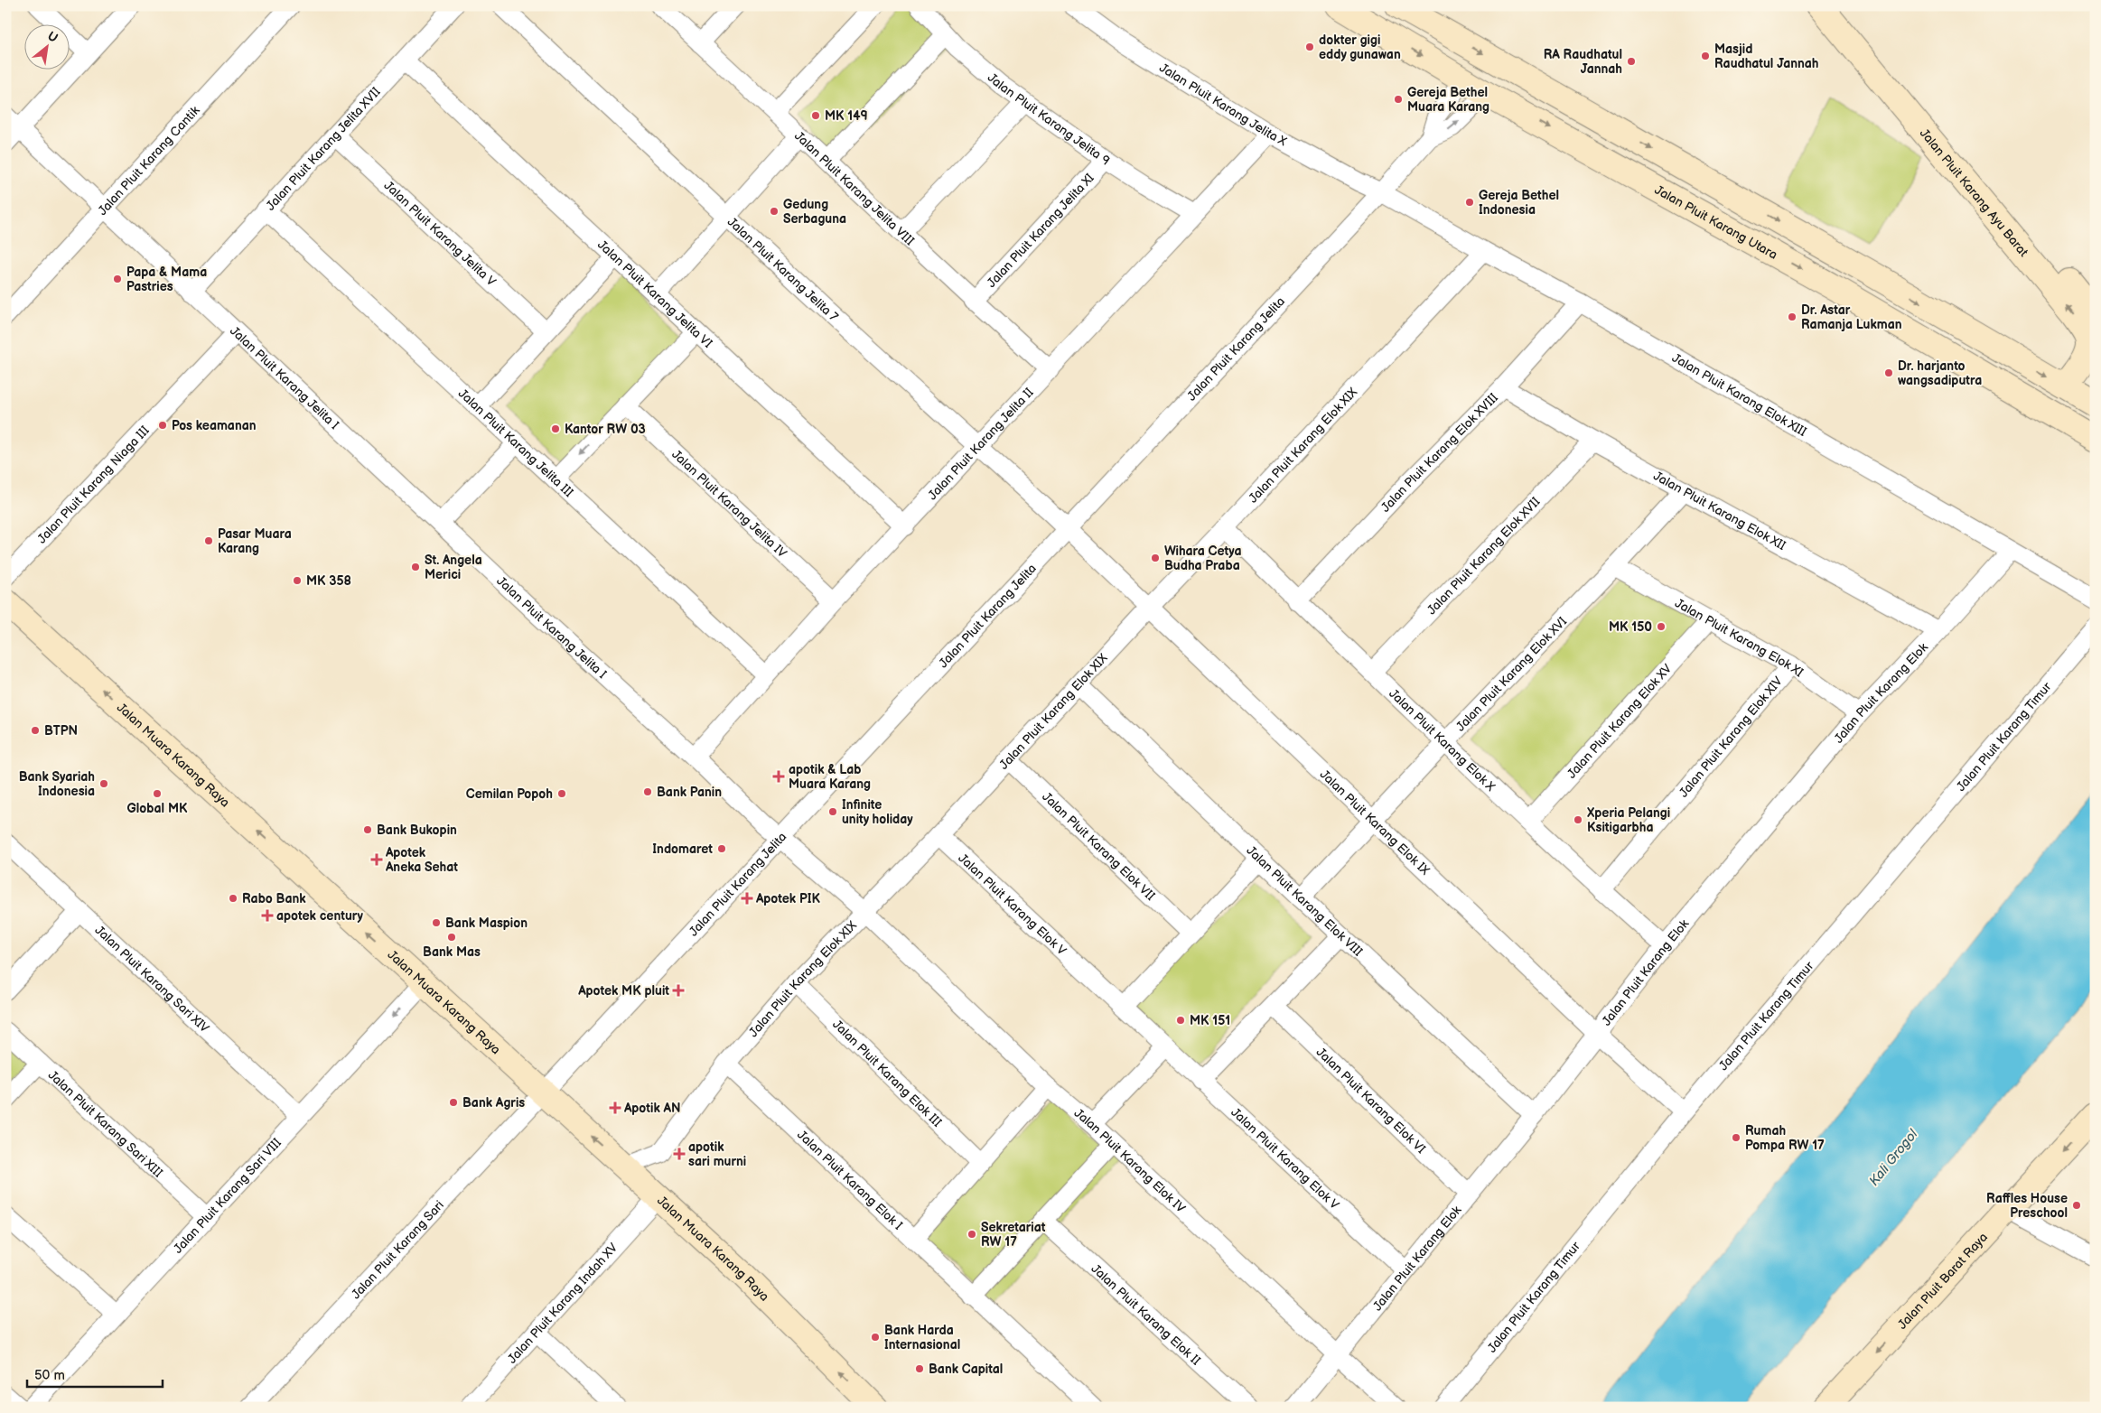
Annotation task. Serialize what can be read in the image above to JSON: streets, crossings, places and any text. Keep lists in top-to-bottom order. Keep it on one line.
{"streets":{"street":["Jalan Pluit Karang Jelita X","Jalan Pluit Karang Jelita 9","Jalan Pluit Karang Jelita XVII","Jalan Pluit Karang Cantik","Jalan Pluit Karang Jelita VIII","Jalan Pluit Karang Ayu Barat","Jalan Pluit Karang Utara","Jalan Pluit Karang Jelita XI","Jalan Pluit Karang Jelita V","Jalan Pluit Karang Jelita 7","Jalan Pluit Karang Jelita VI","Jalan Pluit Karang Jelita","Jalan Pluit Karang Jelita I","Jalan Pluit Karang Elok XIII","Jalan Pluit Karang Jelita III","Jalan Pluit Karang Jelita II","Jalan Pluit Karang Elok XIX","Jalan Pluit Karang Elok XVIII","Jalan Pluit Karang Niaga III","Jalan Pluit Karang Jelita IV","Jalan Pluit Karang Elok XII","Jalan Pluit Karang Elok XVII","Jalan Pluit Karang Elok XI","Jalan Pluit Karang Elok XVI","Jalan Pluit Karang Elok","Jalan Pluit Karang Elok XV","Jalan Pluit Karang Elok XIV","Jalan Pluit Karang Timur","Jalan Pluit Karang Elok X","Jalan Muara Karang Raya","Jalan Pluit Karang Elok IX","Jalan Pluit Karang Elok VII","Jalan Pluit Karang Elok VIII","Jalan Pluit Karang Elok V","Jalan Pluit Karang Sari XIV","Jalan Pluit Karang Elok III","Jalan Pluit Karang Elok VI","Jalan Pluit Karang Sari XIII","Jalan Pluit Karang Elok IV","Jalan Pluit Karang Elok I","Jalan Pluit Karang Sari VIII","Jalan Pluit Karang Sari","Jalan Pluit Barat Raya","Jalan Pluit Karang Indah XV","Jalan Pluit Karang Elok II"]},"crossings":[["Jalan Pluit Karang Jelita X","Jalan Pluit Karang Jelita"],["Jalan Pluit Karang Jelita X","Jalan Pluit Karang Elok XIII"],["Jalan Pluit Karang Jelita X","Jalan Pluit Karang Jelita II"],["Jalan Pluit Karang Jelita 9","Jalan Pluit Karang Jelita XI"],["Jalan Pluit Karang Jelita 9","Jalan Pluit Karang Jelita II"],["Jalan Pluit Karang Jelita XVII","Jalan Pluit Karang Jelita V"],["Jalan Pluit Karang Jelita XVII","Jalan Pluit Karang Jelita VI"],["Jalan Pluit Karang Jelita XVII","Jalan Pluit Karang Jelita I"],["Jalan Pluit Karang Jelita XVII","Jalan Pluit Karang Jelita III"],["Jalan Pluit Karang Cantik","Jalan Pluit Karang Jelita I"],["Jalan Pluit Karang Jelita VIII","Jalan Pluit Karang Jelita XI"],["Jalan Pluit Karang Jelita VIII","Jalan Pluit Karang Jelita II"],["Jalan Pluit Karang Utara","Jalan Pluit Karang Jelita"],["Jalan Pluit Karang Jelita 7","Jalan Pluit Karang Jelita"],["Jalan Pluit Karang Jelita 7","Jalan Pluit Karang Jelita II"],["Jalan Pluit Karang Jelita 7","Jalan Pluit Karang Elok IX"],["Jalan Pluit Karang Jelita VI","Jalan Pluit Karang Jelita II"],["Jalan Pluit Karang Jelita","Jalan Pluit Karang Jelita I"],["Jalan Pluit Karang Jelita","Jalan Pluit Karang Elok XIII"],["Jalan Pluit Karang Jelita","Jalan Muara Karang Raya"],["Jalan Pluit Karang Jelita","Jalan Pluit Karang Elok IX"],["Jalan Pluit Karang Jelita","Jalan Pluit Karang Sari"],["Jalan Pluit Karang Jelita I","Jalan Pluit Karang Jelita II"],["Jalan Pluit Karang Jelita I","Jalan Pluit Karang Elok XIX"],["Jalan Pluit Karang Jelita I","Jalan Pluit Karang Niaga III"],["Jalan Pluit Karang Jelita I","Jalan Pluit Karang Elok IV"],["Jalan Pluit Karang Elok XIII","Jalan Pluit Karang Elok XIX"],["Jalan Pluit Karang Elok XIII","Jalan Pluit Karang Elok XVIII"],["Jalan Pluit Karang Elok XIII","Jalan Pluit Karang Elok"],["Jalan Pluit Karang Jelita III","Jalan Pluit Karang Jelita II"],["Jalan Pluit Karang Jelita II","Jalan Pluit Karang Jelita IV"],["Jalan Pluit Karang Elok XIX","Jalan Pluit Karang Elok X"],["Jalan Pluit Karang Elok XIX","Jalan Muara Karang Raya"],["Jalan Pluit Karang Elok XIX","Jalan Pluit Karang Elok IX"],["Jalan Pluit Karang Elok XIX","Jalan Pluit Karang Elok VII"],["Jalan Pluit Karang Elok XIX","Jalan Pluit Karang Elok VIII"],["Jalan Pluit Karang Elok XIX","Jalan Pluit Karang Elok V"],["Jalan Pluit Karang Elok XIX","Jalan Pluit Karang Elok III"],["Jalan Pluit Karang Elok XIX","Jalan Pluit Karang Elok IV"],["Jalan Pluit Karang Elok XIX","Jalan Pluit Karang Elok I"],["Jalan Pluit Karang Elok XVIII","Jalan Pluit Karang Elok XII"],["Jalan Pluit Karang Elok XVIII","Jalan Pluit Karang Elok X"],["Jalan Pluit Karang Elok XII","Jalan Pluit Karang Elok XVII"],["Jalan Pluit Karang Elok XII","Jalan Pluit Karang Elok XVI"],["Jalan Pluit Karang Elok XII","Jalan Pluit Karang Elok"],["Jalan Pluit Karang Elok XVII","Jalan Pluit Karang Elok X"],["Jalan Pluit Karang Elok XI","Jalan Pluit Karang Elok XVI"],["Jalan Pluit Karang Elok XI","Jalan Pluit Karang Elok"],["Jalan Pluit Karang Elok XI","Jalan Pluit Karang Elok XV"],["Jalan Pluit Karang Elok XI","Jalan Pluit Karang Elok XIV"],["Jalan Pluit Karang Elok XVI","Jalan Pluit Karang Elok X"],["Jalan Pluit Karang Elok XVI","Jalan Pluit Karang Elok IX"],["Jalan Pluit Karang Elok XVI","Jalan Pluit Karang Elok VIII"],["Jalan Pluit Karang Elok","Jalan Pluit Karang Elok X"],["Jalan Pluit Karang Elok","Jalan Pluit Karang Elok IX"],["Jalan Pluit Karang Elok","Jalan Pluit Karang Elok VIII"],["Jalan Pluit Karang Elok","Jalan Pluit Karang Elok V"],["Jalan Pluit Karang Elok","Jalan Pluit Karang Elok VI"],["Jalan Pluit Karang Elok","Jalan Pluit Karang Elok IV"],["Jalan Pluit Karang Elok XV","Jalan Pluit Karang Elok X"],["Jalan Pluit Karang Elok XIV","Jalan Pluit Karang Elok X"],["Jalan Pluit Karang Timur","Jalan Pluit Karang Elok IX"],["Jalan Muara Karang Raya","Jalan Pluit Karang Sari VIII"],["Jalan Muara Karang Raya","Jalan Pluit Karang Sari"],["Jalan Muara Karang Raya","Jalan Pluit Karang Indah XV"],["Jalan Pluit Karang Sari XIV","Jalan Pluit Karang Sari VIII"],["Jalan Pluit Karang Sari XIII","Jalan Pluit Karang Sari VIII"]],"one_way":["Jalan Muara Karang Raya","Jalan Pluit Barat Raya"],"water":["Kali Grogol"],"places":{"other":["dokter gigi eddy gunawan","Masjid Raudhatul Jannah","RA Raudhatul Jannah","Gereja Bethel Muara Karang","MK 149","Gereja Bethel Indonesia","Gedung Serbaguna","Papa & Mama Pastries","Dr. Astar Ramanja Lukman","Dr. harjanto wangsadiputra","Pos keamanan","Kantor RW 03","Pasar Muara Karang","Wihara Cetya Budha Praba","St. Angela Merici","MK 358","MK 150","BTPN","Bank Syariah Indonesia","Bank Panin","Global MK","Cemilan Popoh","Infinite unity holiday","Xperia Pelangi Ksitigarbha","Bank Bukopin","Indomaret","Rabo Bank","Bank Maspion","Bank Mas","MK 151","Bank Agris","Rumah Pompa RW 17","Raffles House Preschool","Sekretariat RW 17","Bank Harda Internasional","Bank Capital"],"health":["apotik & Lab Muara Karang","Apotek Aneka Sehat","Apotek PIK","apotek century","Apotek MK pluit","Apotik AN","apotik sari murni"]},"scale_bar":"50 m","north":"top right"}
